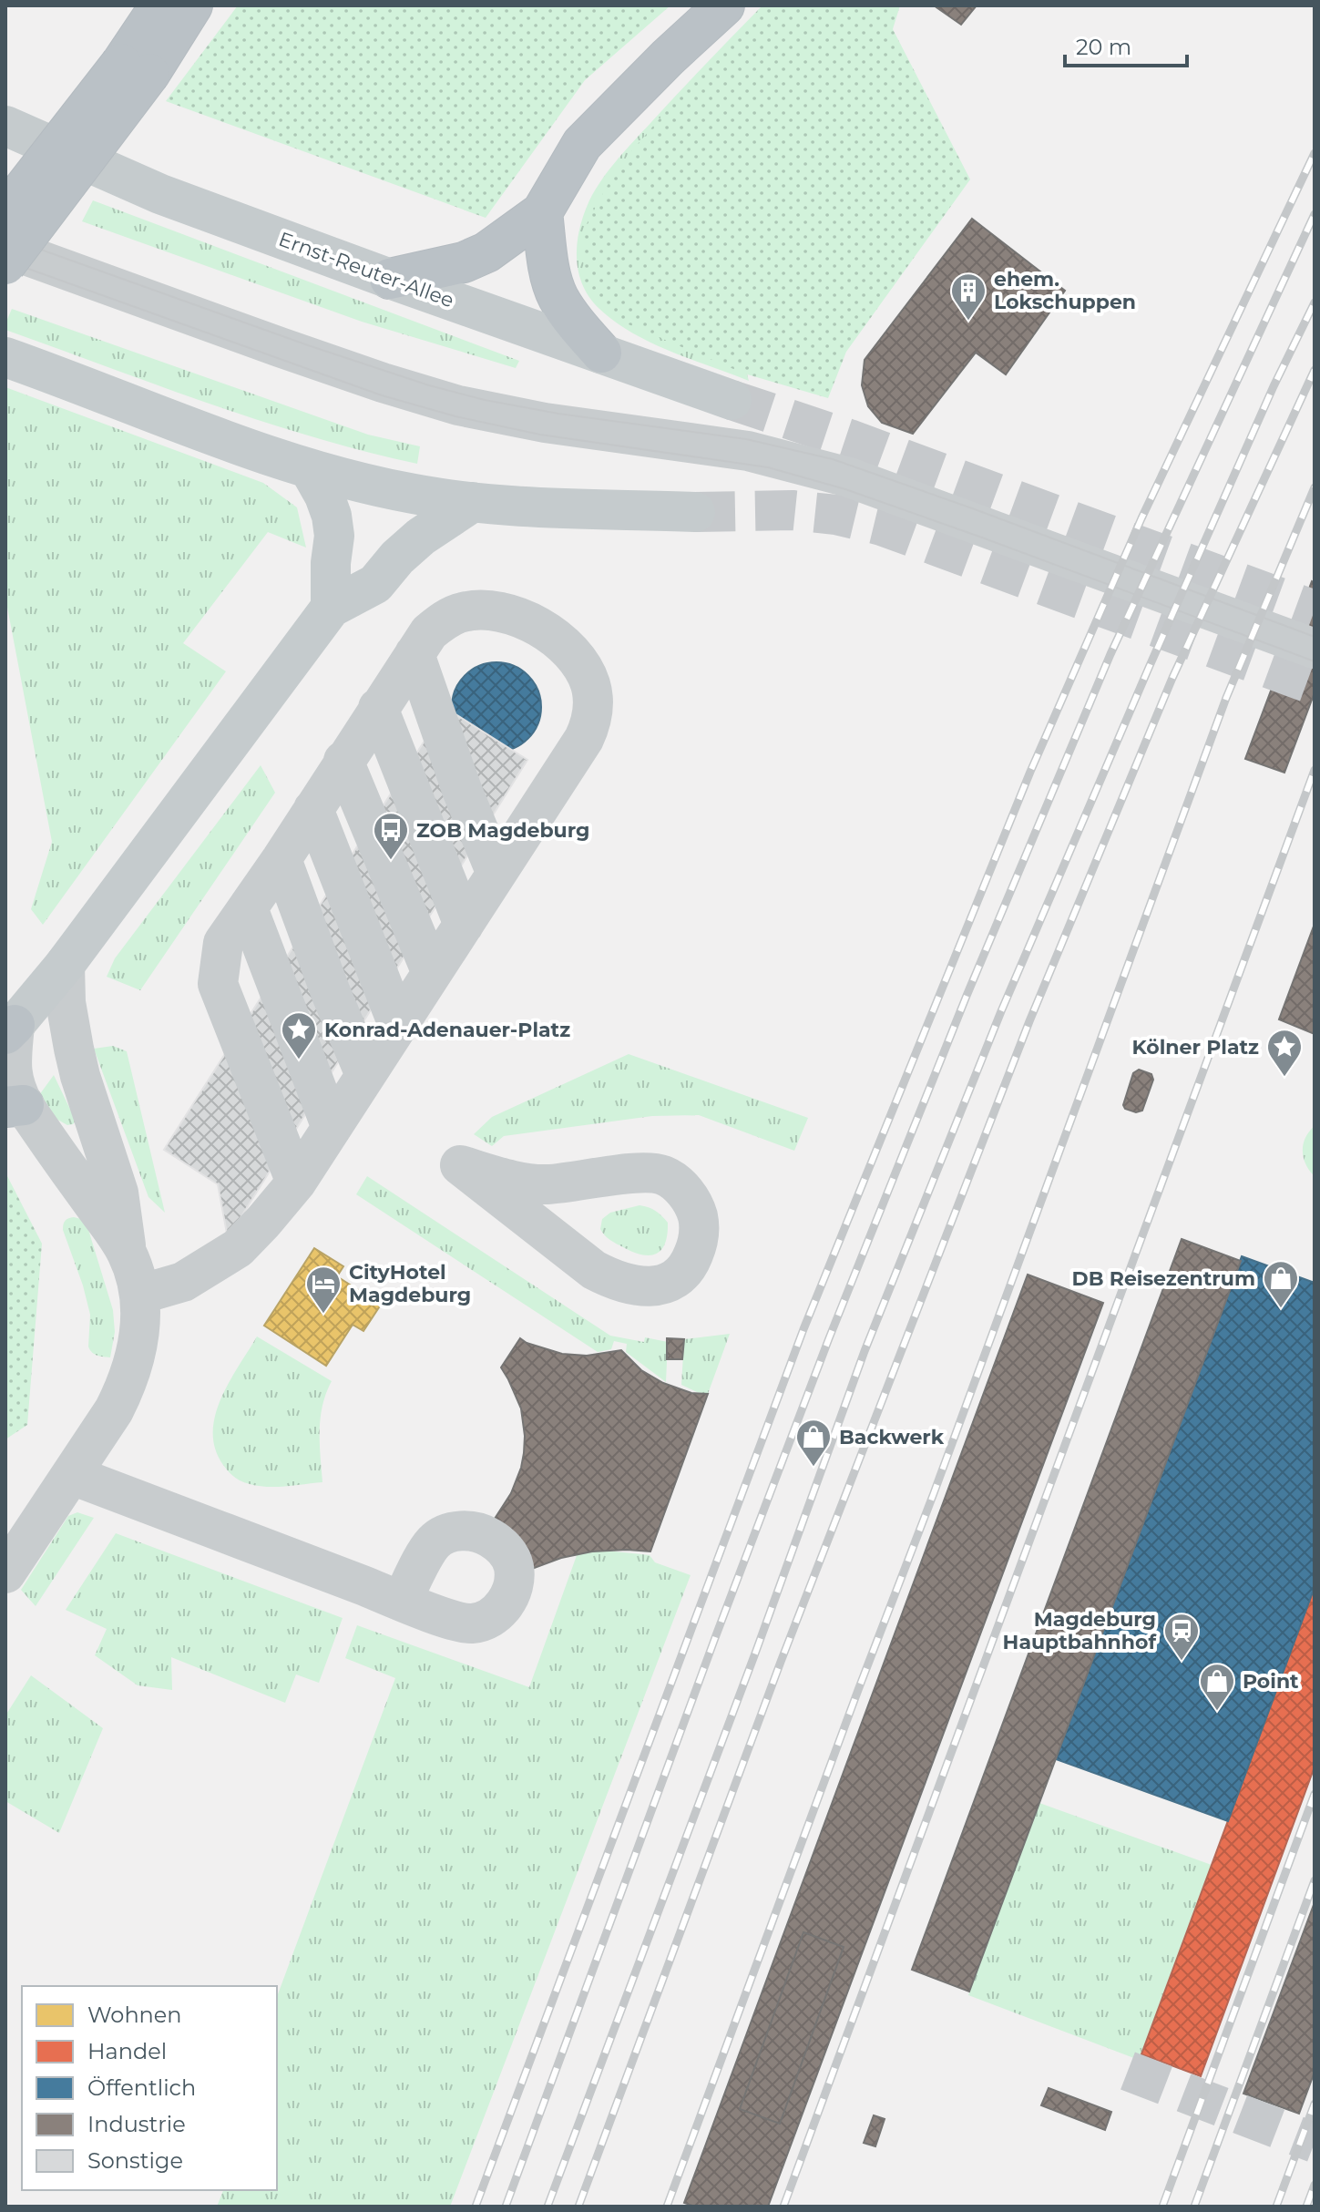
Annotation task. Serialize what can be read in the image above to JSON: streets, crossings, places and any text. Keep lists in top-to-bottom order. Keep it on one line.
{"streets":{"main road":["Ernst-Reuter-Allee"]},"places":{"building":["ehem. Lokschuppen"],"bus stop":["ZOB Magdeburg"],"place":["Konrad-Adenauer-Platz","Kölner Platz"],"shop":["DB Reisezentrum","Backwerk","Point"],"hotel":["CityHotel Magdeburg"],"station":["Magdeburg Hauptbahnhof"]},"legend":["Wohnen","Handel","Öffentlich","Industrie","Sonstige"],"scale_bar":"20 m"}
